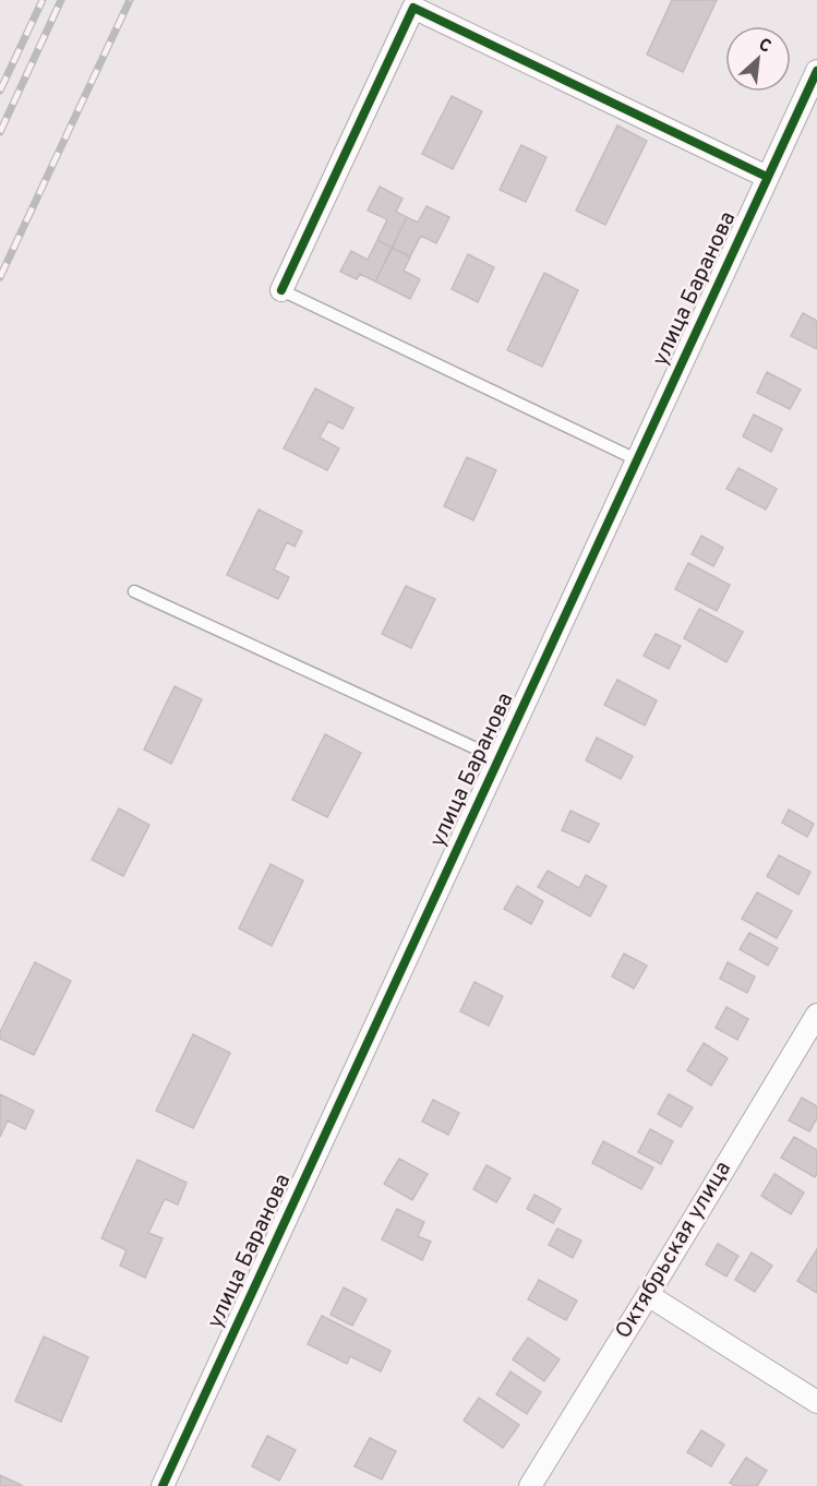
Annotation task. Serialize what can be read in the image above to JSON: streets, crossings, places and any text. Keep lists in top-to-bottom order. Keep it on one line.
{"streets":{"street":["улица Баранова","Октябрьская улица"]},"north":"top right"}
